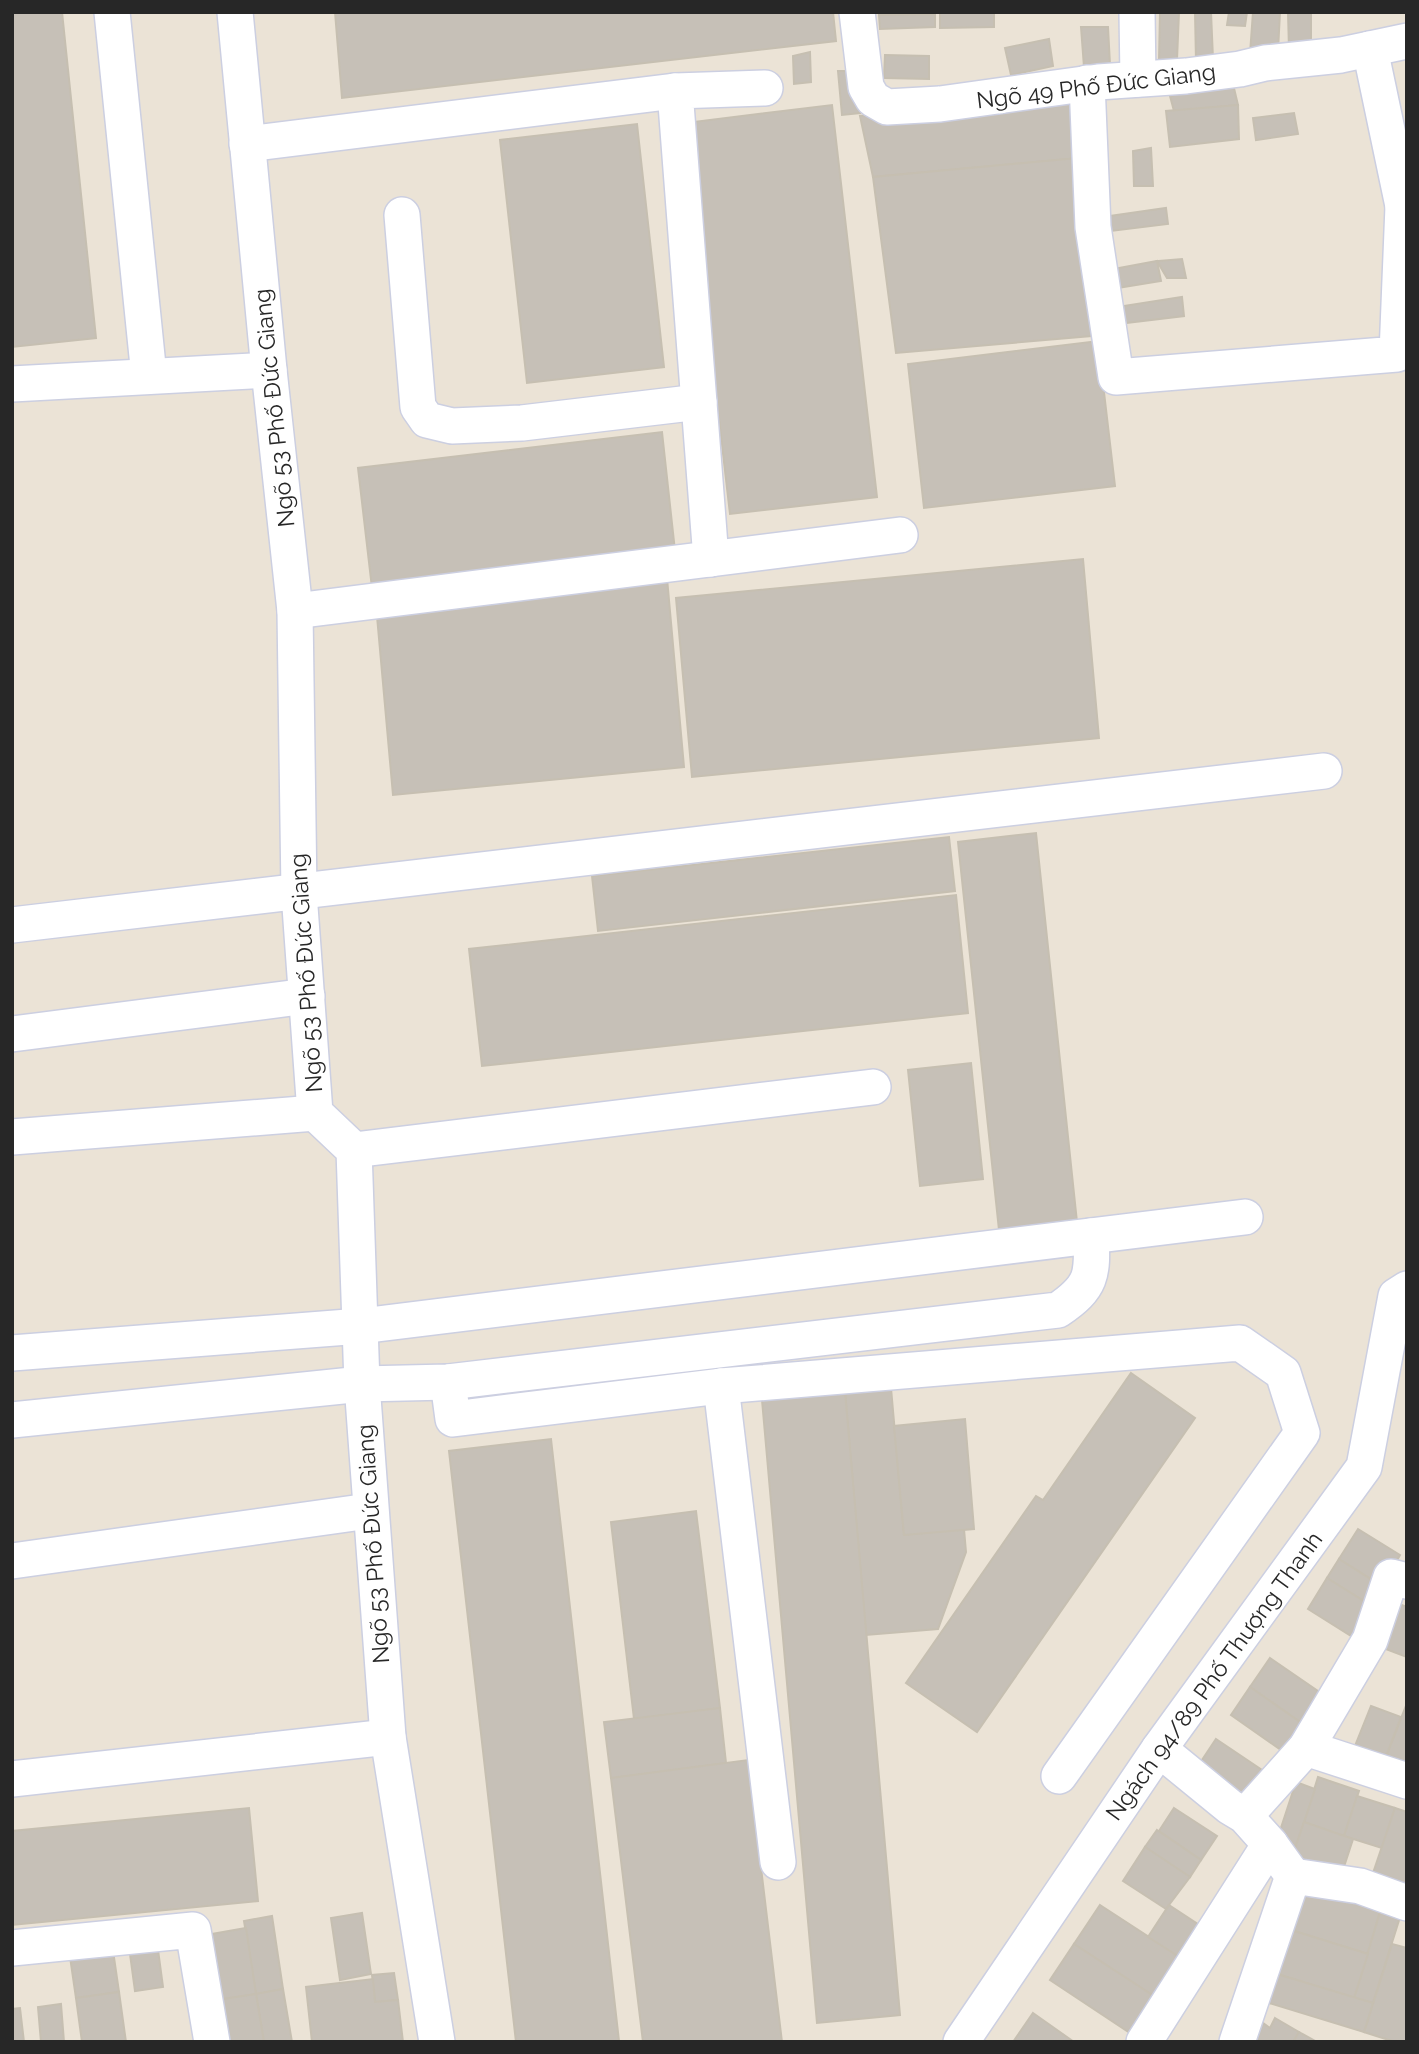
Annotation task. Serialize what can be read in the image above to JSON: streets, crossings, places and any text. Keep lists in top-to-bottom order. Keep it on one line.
{"streets":{"street":["Ngõ 49 Phố Đức Giang","Ngõ 53 Phố Đức Giang","Ngách 94/89 Phố Thượng Thanh"]}}
